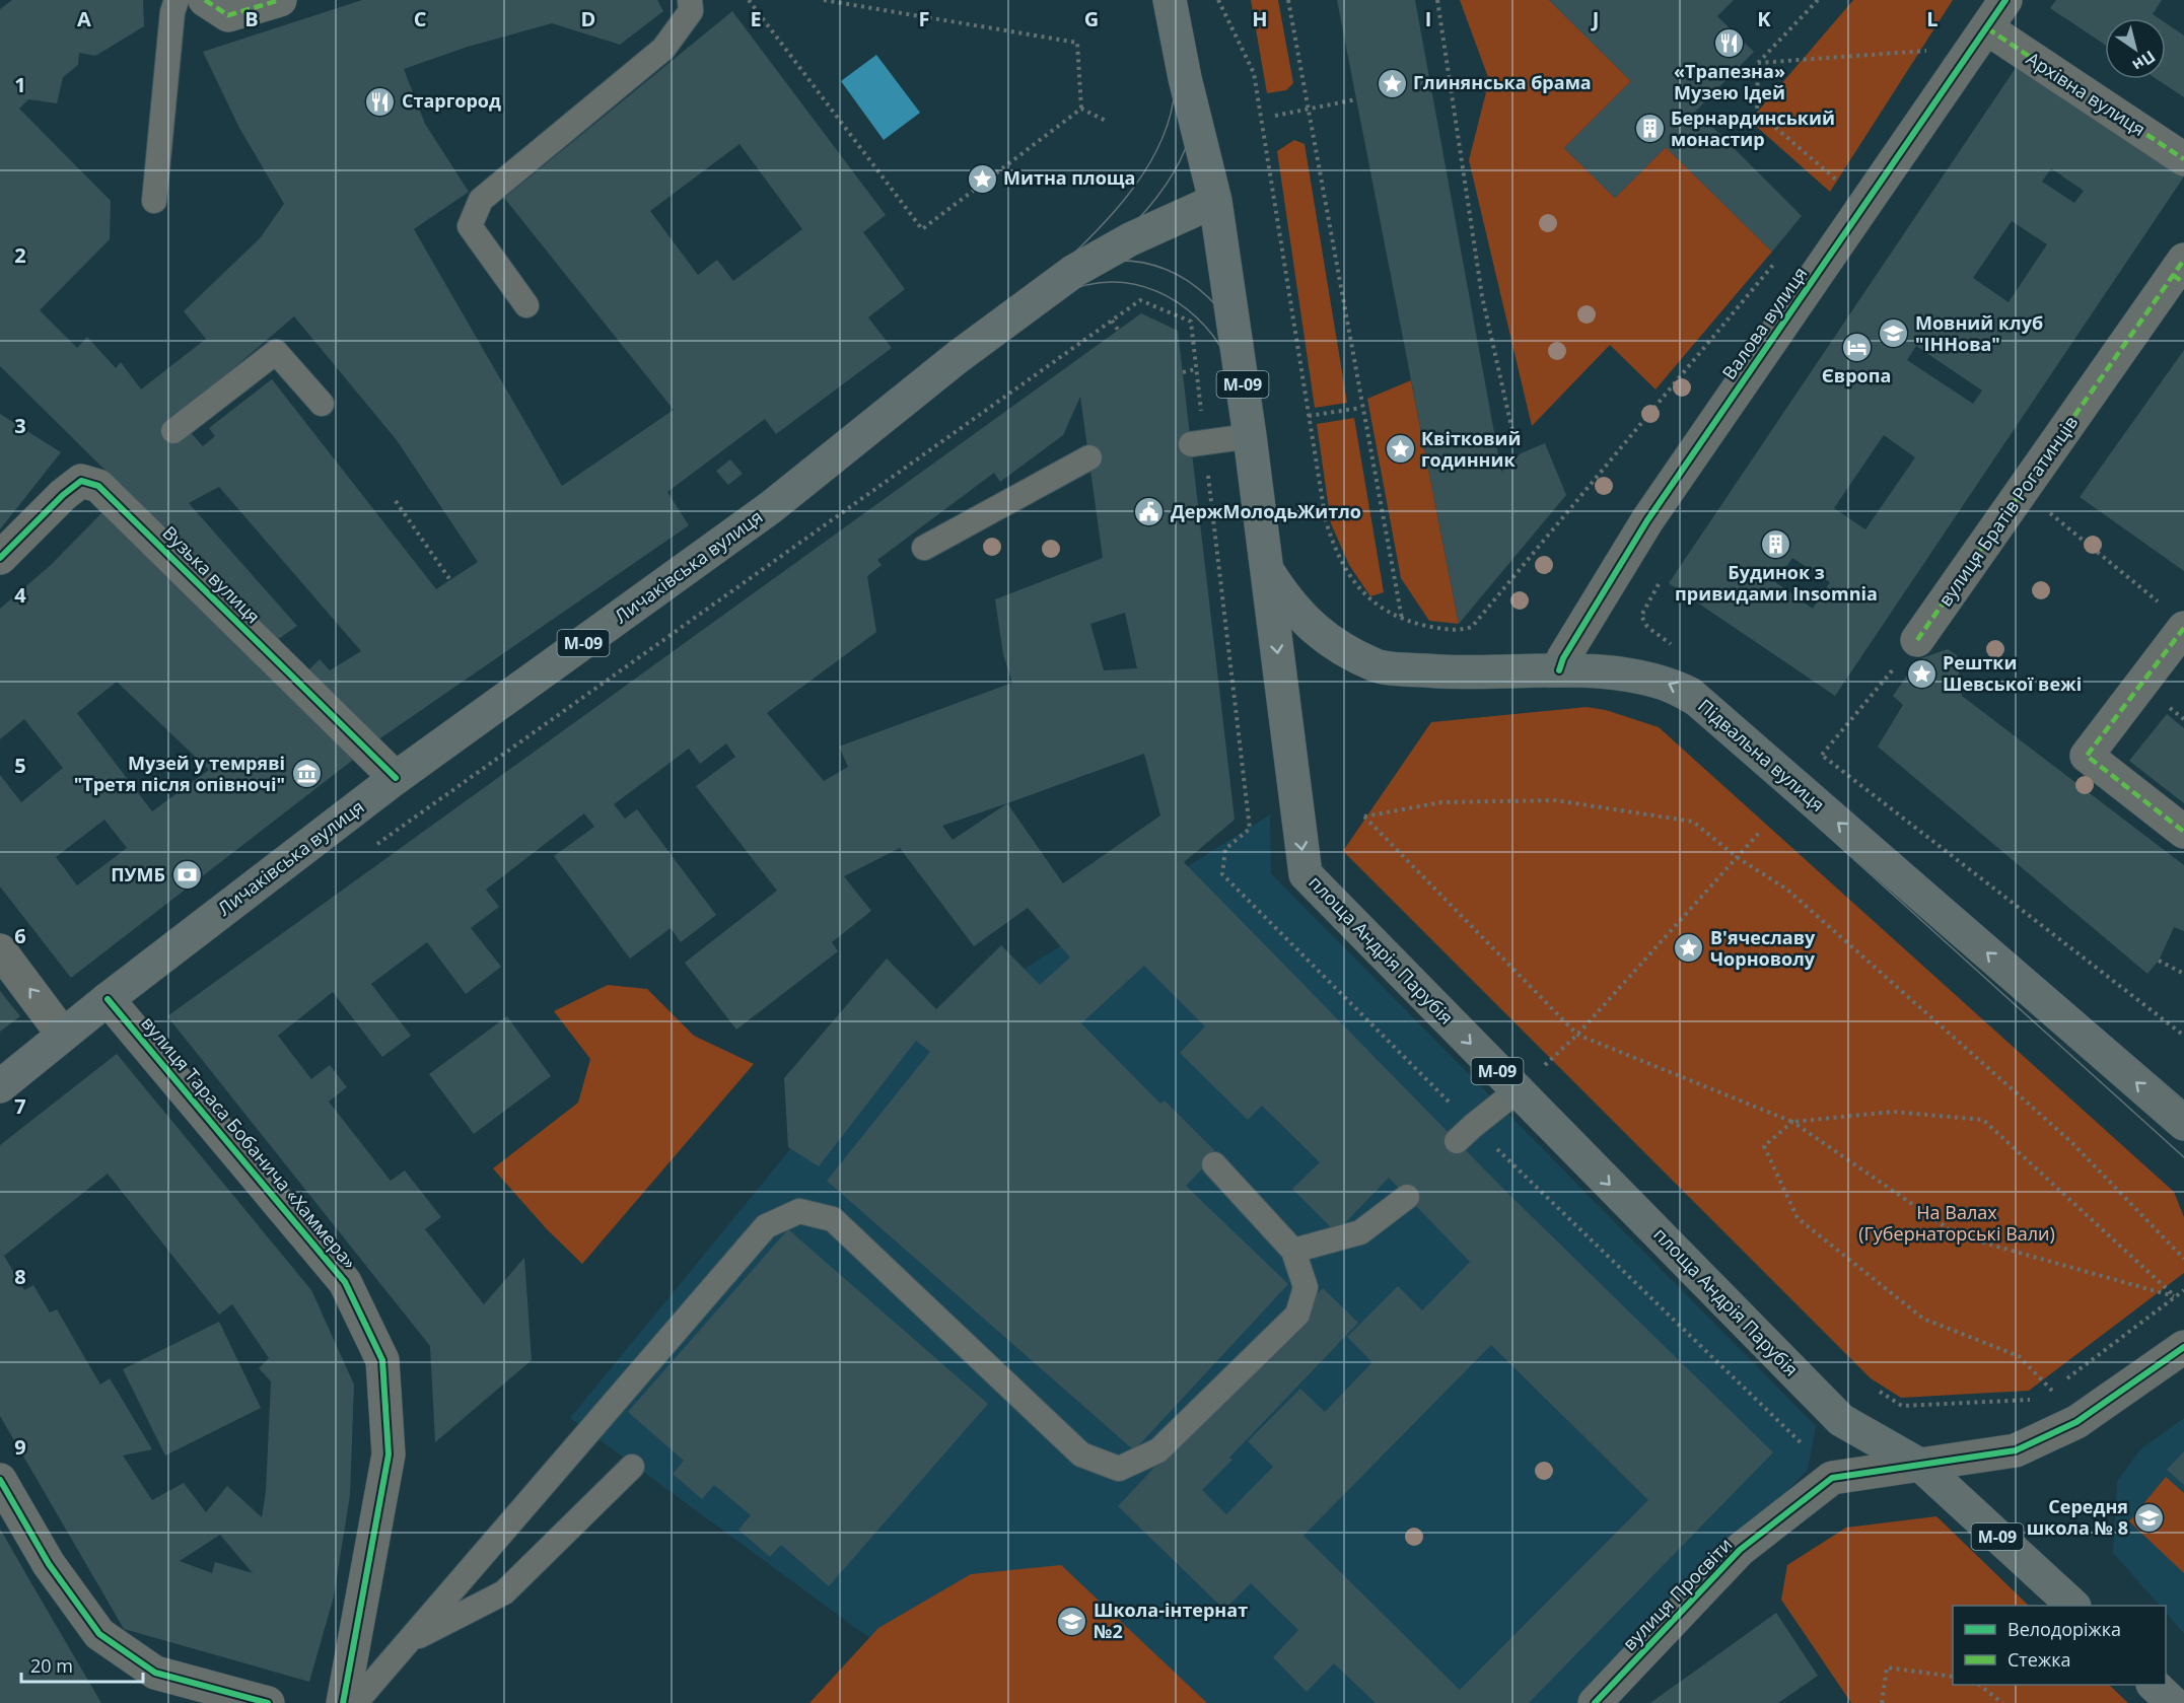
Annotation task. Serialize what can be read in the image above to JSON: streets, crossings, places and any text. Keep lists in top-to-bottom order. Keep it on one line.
{"streets":{"main road":["М-09","Личаківська вулиця","Підвальна вулиця","площа Андрія Парубія"],"street":["Архівна вулиця","Валова вулиця","вулиця Братів Рогатинців","Вузька вулиця","вулиця Тараса Бобанича «Хаммера»","вулиця Просвіти"]},"crossings":[["Архівна вулиця","Валова вулиця"],["Валова вулиця","Підвальна вулиця"],["М-09","площа Андрія Парубія"],["М-09","вулиця Просвіти"],["Личаківська вулиця","Вузька вулиця"],["Личаківська вулиця","площа Андрія Парубія"],["Личаківська вулиця","вулиця Тараса Бобанича «Хаммера»"],["Підвальна вулиця","площа Андрія Парубія"],["площа Андрія Парубія","вулиця Просвіти"]],"one_way":["Підвальна вулиця","площа Андрія Парубія"],"parks":["На Валах (Губернаторські Вали)"],"places":{"restaurant":["«Трапезна» Музею Ідей","Старгород"],"place":["Глинянська брама","Митна площа","Квітковий годинник","Рештки Шевської вежі","В'ячеславу Чорноволу"],"building":["Бернардинський монастир","Будинок з привидами Insomnia"],"school or university":["Мовний клуб \"ІННова\"","Середня школа № 8","Школа-інтернат №2"],"hotel":["Європа"],"public building":["ДержМолодьЖитло"],"museum":["Музей у темряві \"Третя після опівночі\""],"bank":["ПУМБ"]},"legend":["Велодоріжка","Стежка"],"scale_bar":"20 m","north":"bottom right","grid":{"columns":["A","B","C","D","E","F","G","H","I","J","K","L"],"rows":["1","2","3","4","5","6","7","8","9"]}}
